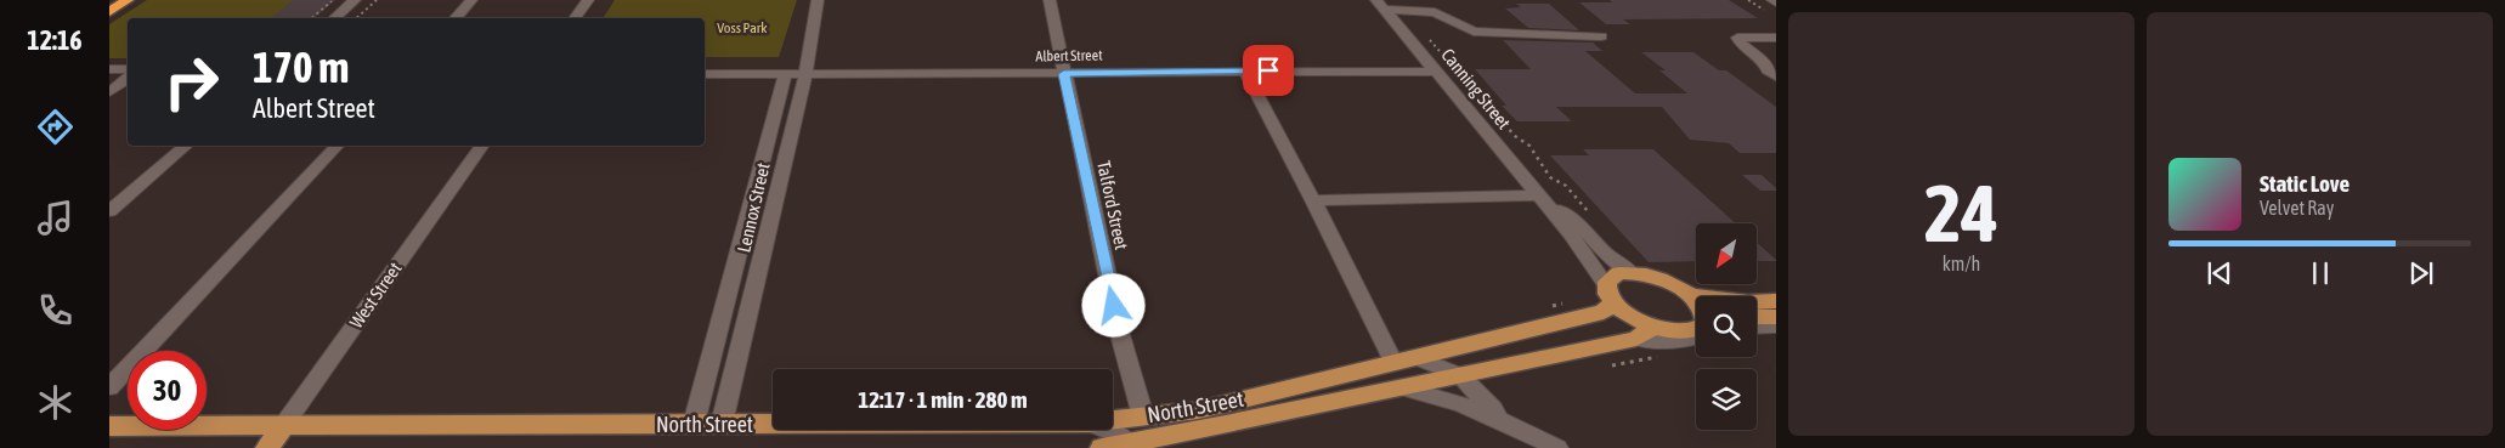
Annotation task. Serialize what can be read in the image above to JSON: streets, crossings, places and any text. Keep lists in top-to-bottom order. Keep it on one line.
{"streets":{"main road":["West Street","North Street"],"street":["Albert Street","Canning Street","Talford Street","Lennox Street"]},"crossings":[["Albert Street","Canning Street"],["Albert Street","Talford Street"],["Albert Street","Lennox Street"],["Canning Street","North Street"],["Talford Street","North Street"],["Lennox Street","North Street"],["West Street","North Street"]],"parks":["Voss Park"],"north":"bottom left","page":{"tabs":"12:16","tile":["24","km/h"],"turn":["170 m","Albert Street"],"song":["Static Love","Velvet Ray"],"limit":"30","trip":"12:17 · 1 min · 280 m"}}
